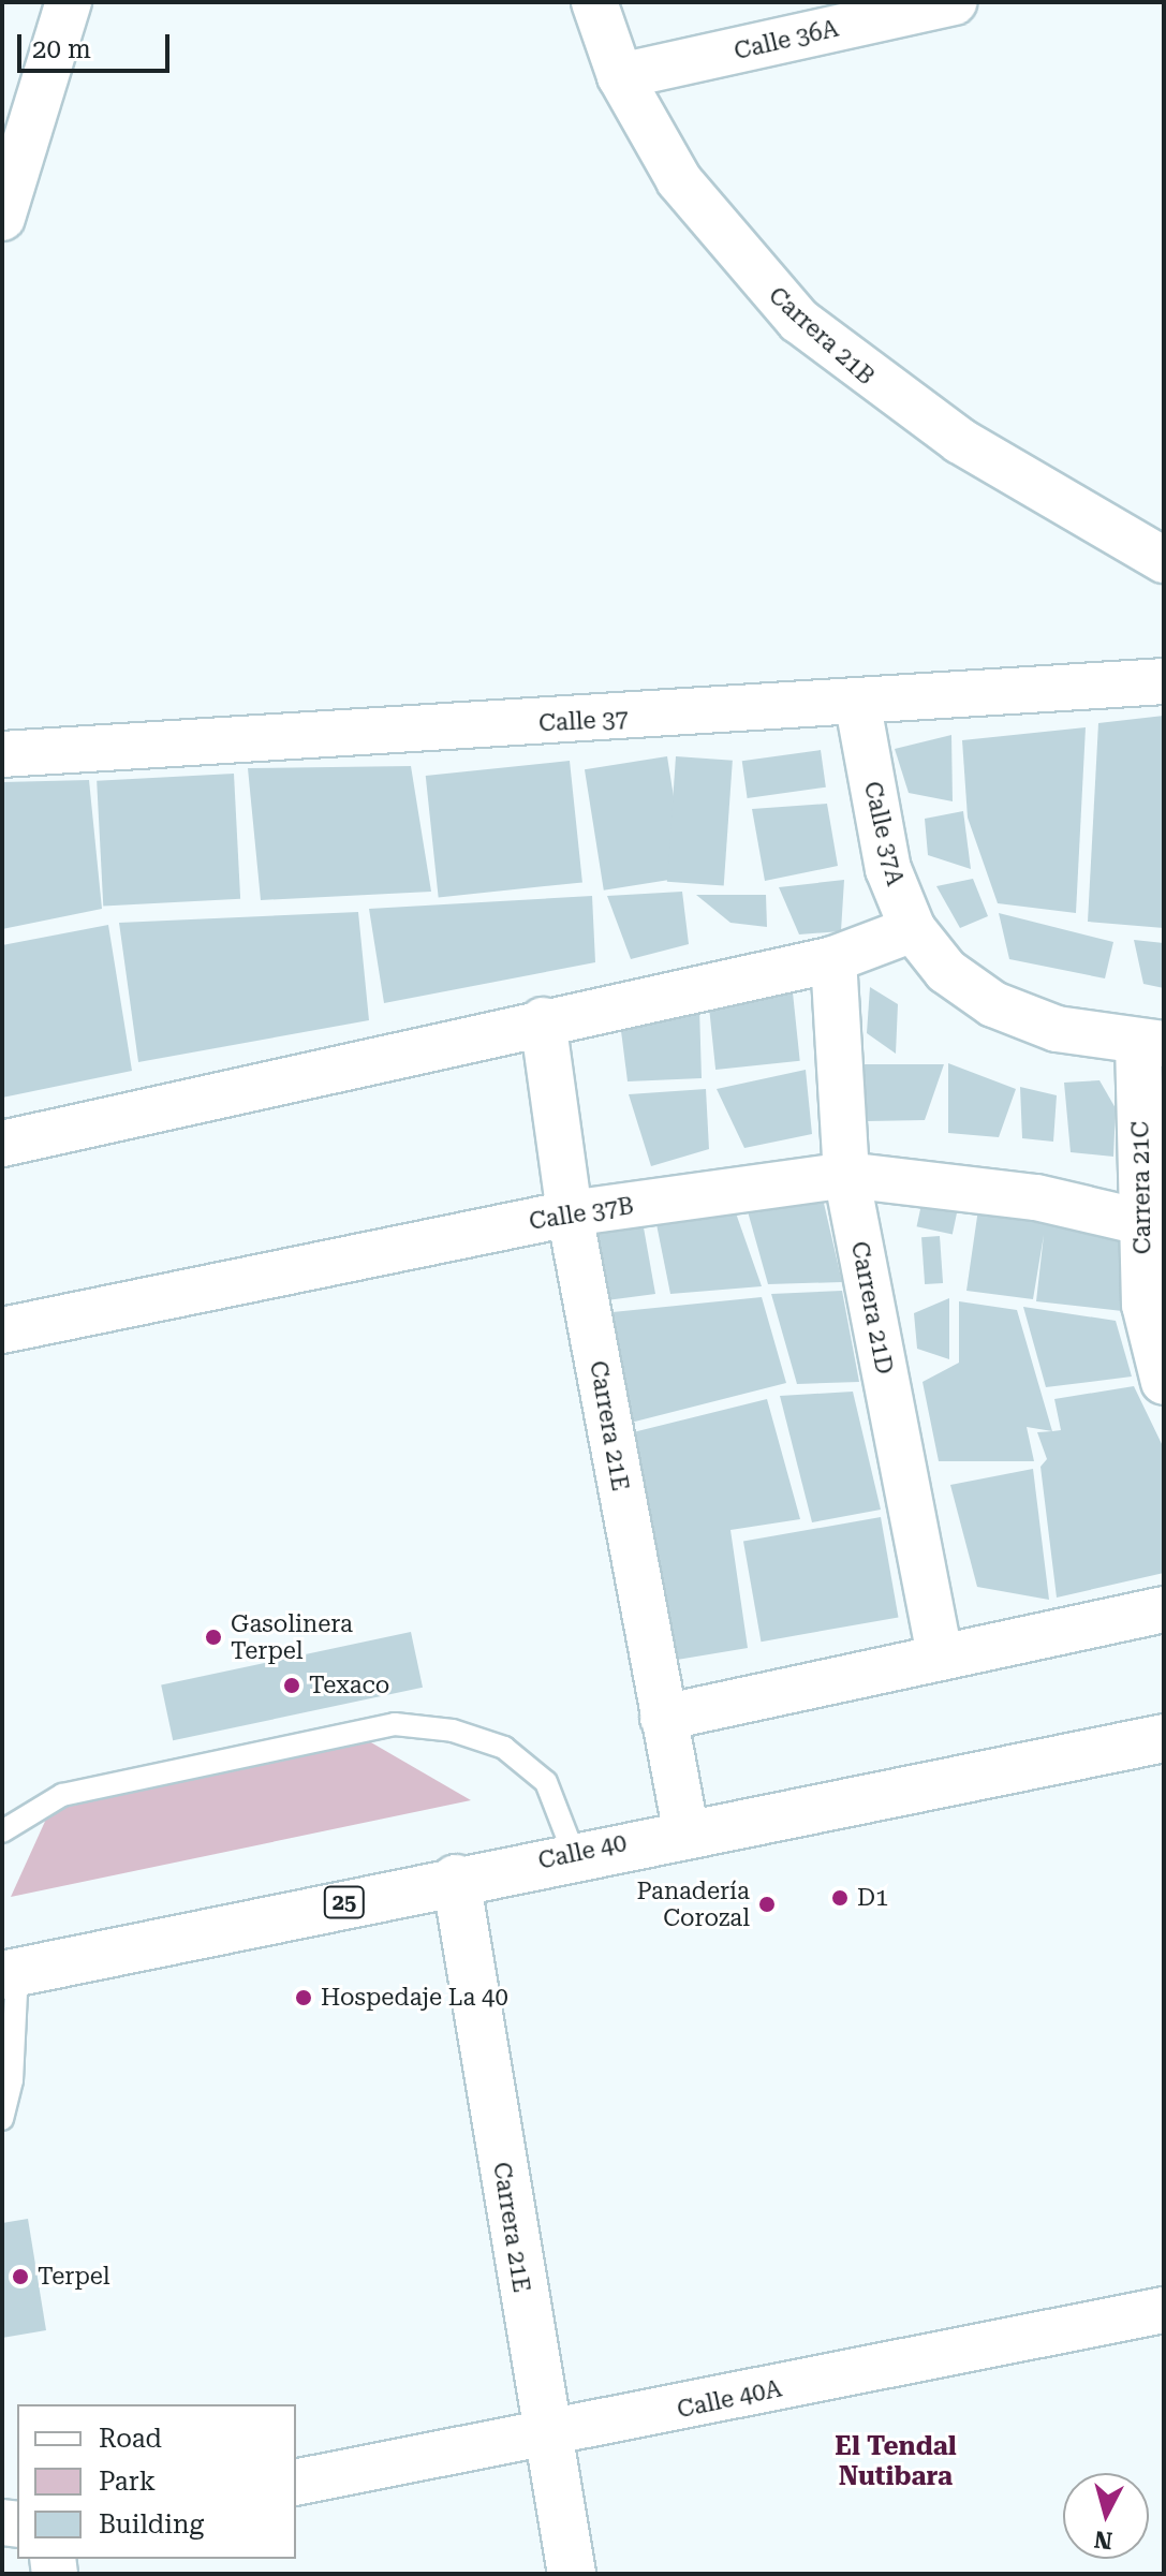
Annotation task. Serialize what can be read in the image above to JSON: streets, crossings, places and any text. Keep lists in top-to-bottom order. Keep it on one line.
{"streets":{"main road":["Carrera 21E","Calle 40","25"],"street":["Calle 36A","Carrera 21B","Calle 37","Calle 37A","Carrera 21C","Calle 37B","Carrera 21D","Calle 40A"]},"crossings":[["Calle 36A","Carrera 21B"],["Calle 37","Calle 37A"],["Calle 37A","Carrera 21C"],["Carrera 21C","Calle 37B"],["Calle 37B","Carrera 21D"],["Calle 37B","Carrera 21E"],["Carrera 21E","Calle 40"],["Carrera 21E","Calle 40A"]],"districts":["El Tendal Nutibara"],"places":["Gasolinera Terpel","Texaco","D1","Panadería Corozal","Hospedaje La 40","Terpel"],"legend":["Road","Park","Building"],"scale_bar":"20 m","north":"bottom"}
